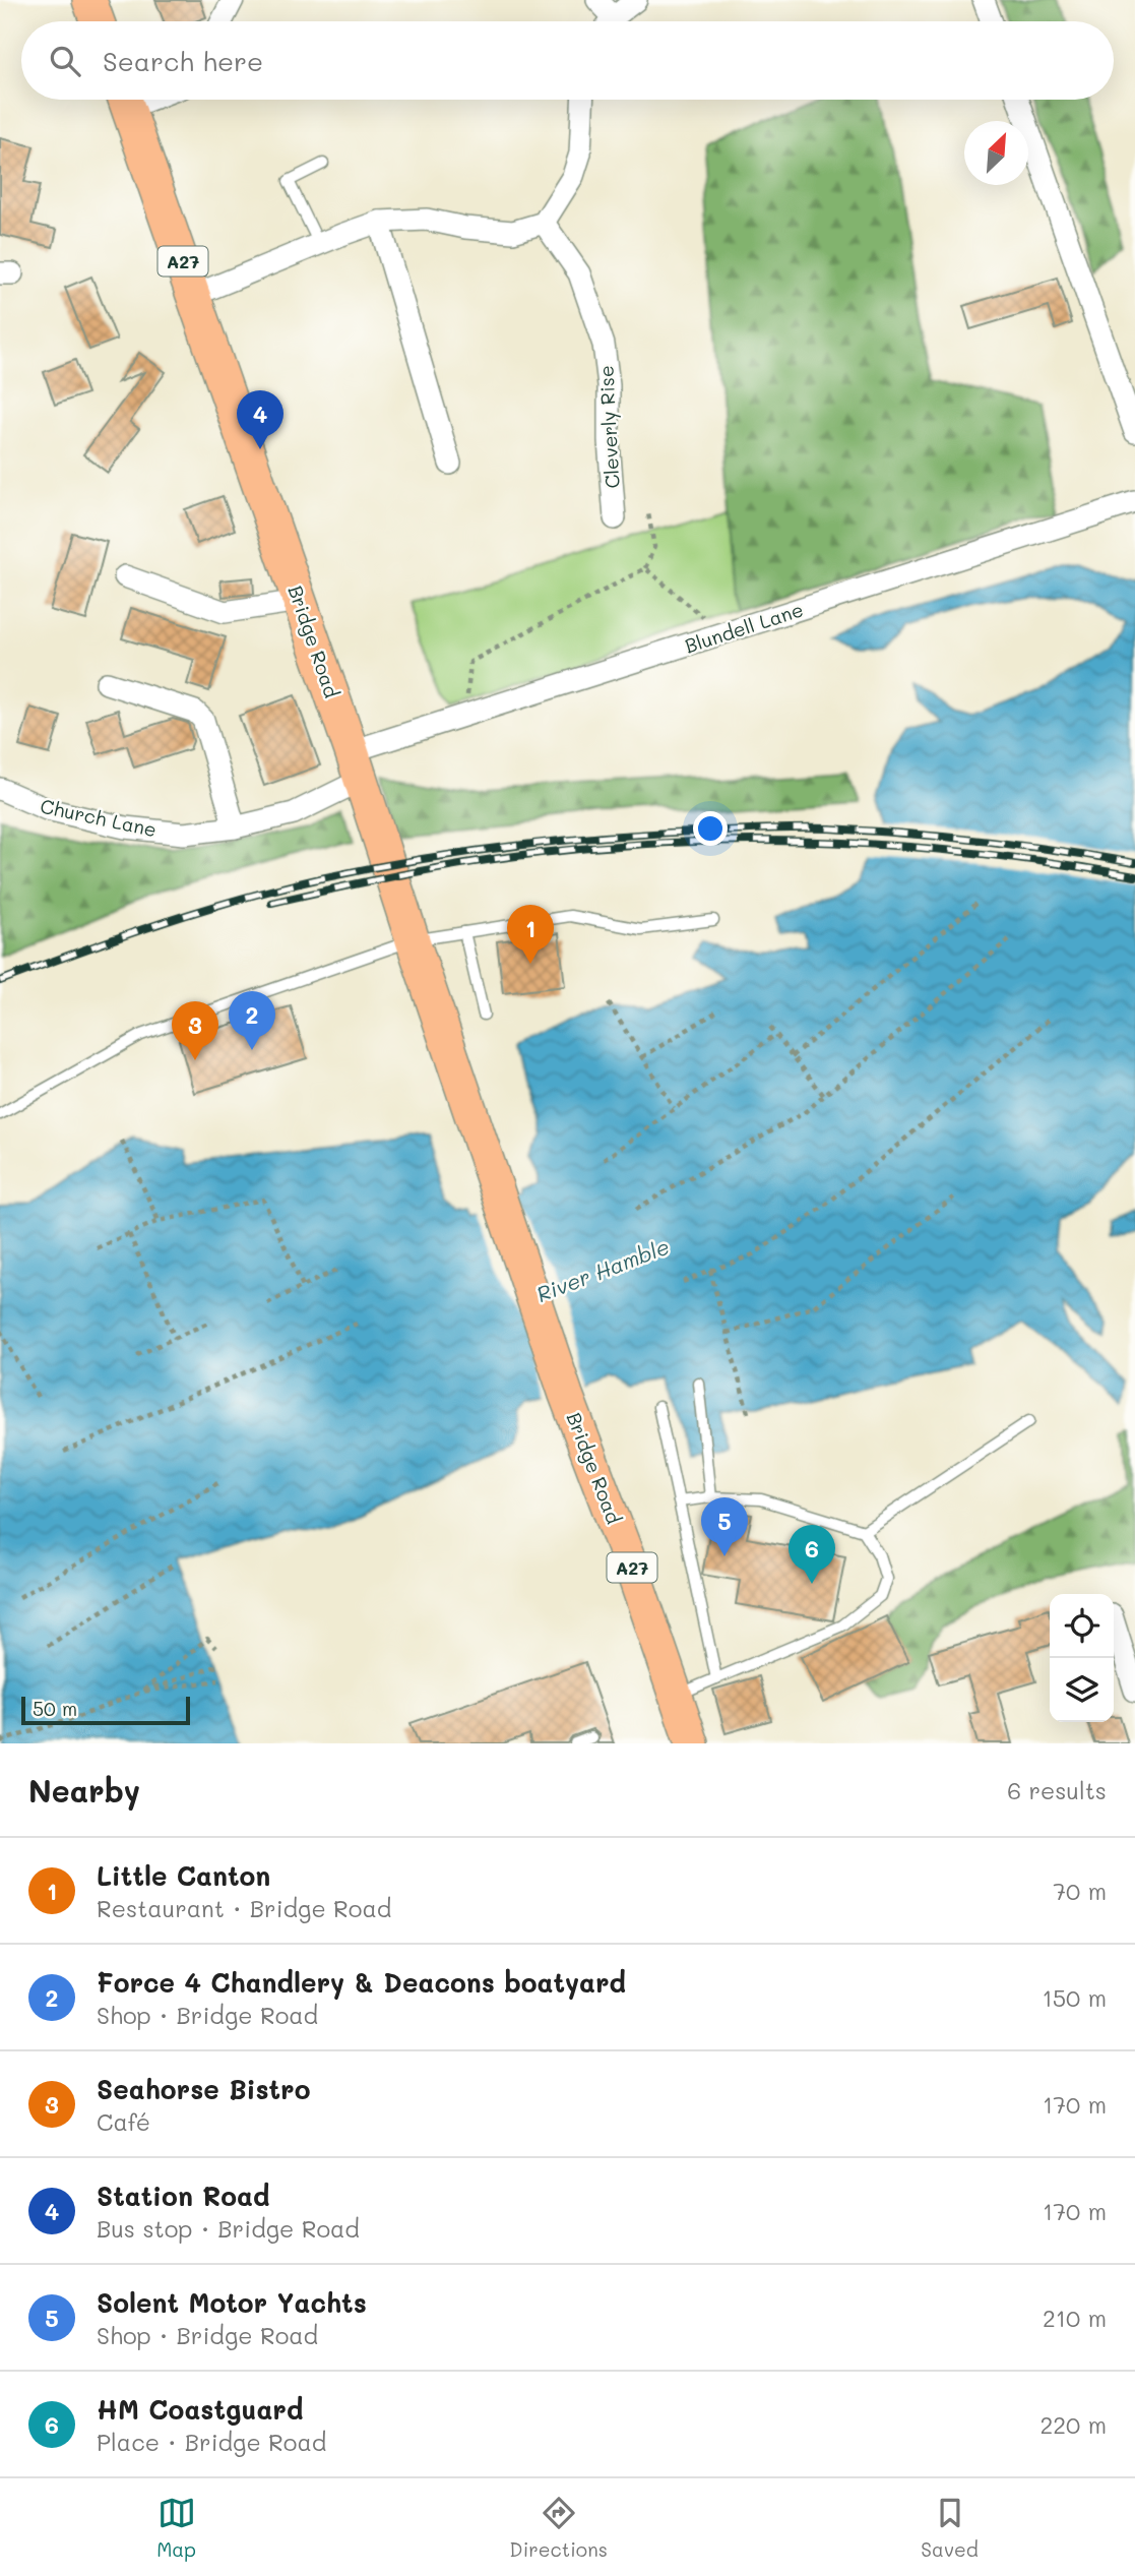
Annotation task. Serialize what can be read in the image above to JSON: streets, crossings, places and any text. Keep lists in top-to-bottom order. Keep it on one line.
{"streets":{"main road":["A27","Bridge Road"],"street":["Cleverly Rise","Blundell Lane","Church Lane"]},"crossings":[["Blundell Lane","Bridge Road"],["Blundell Lane","Church Lane"],["Bridge Road","Church Lane"]],"water":["River Hamble"],"scale_bar":"50 m","north":"top right","page":{"search":"Search here","pins":["4","1","2","3","5","6"],"scale":"50 m","heading":["Nearby","6 results"],"list":[{"mark":"1","name":"Little Canton","note":"Restaurant · Bridge Road","value":"70 m"},{"mark":"2","name":"Force 4 Chandlery & Deacons boatyard","note":"Shop · Bridge Road","value":"150 m"},{"mark":"3","name":"Seahorse Bistro","note":"Café","value":"170 m"},{"mark":"4","name":"Station Road","note":"Bus stop · Bridge Road","value":"170 m"},{"mark":"5","name":"Solent Motor Yachts","note":"Shop · Bridge Road","value":"210 m"},{"mark":"6","name":"HM Coastguard","note":"Place · Bridge Road","value":"220 m"}],"nav":["Map","Directions","Saved"]}}
